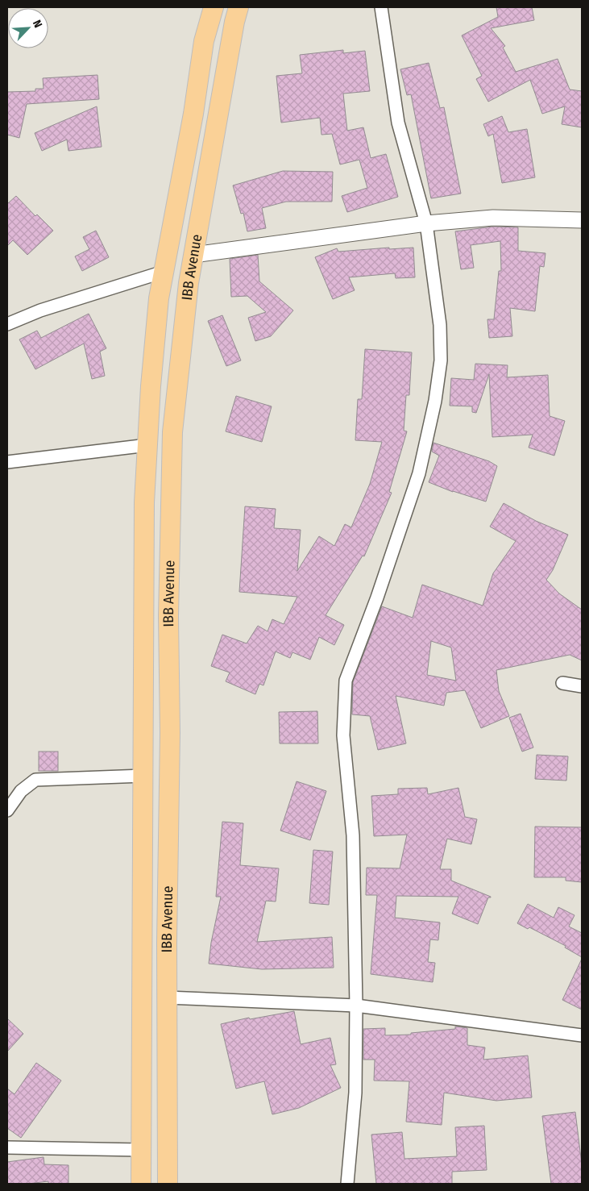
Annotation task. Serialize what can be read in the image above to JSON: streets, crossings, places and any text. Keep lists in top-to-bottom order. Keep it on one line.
{"streets":{"main road":["IBB Avenue"]},"north":"top right"}
